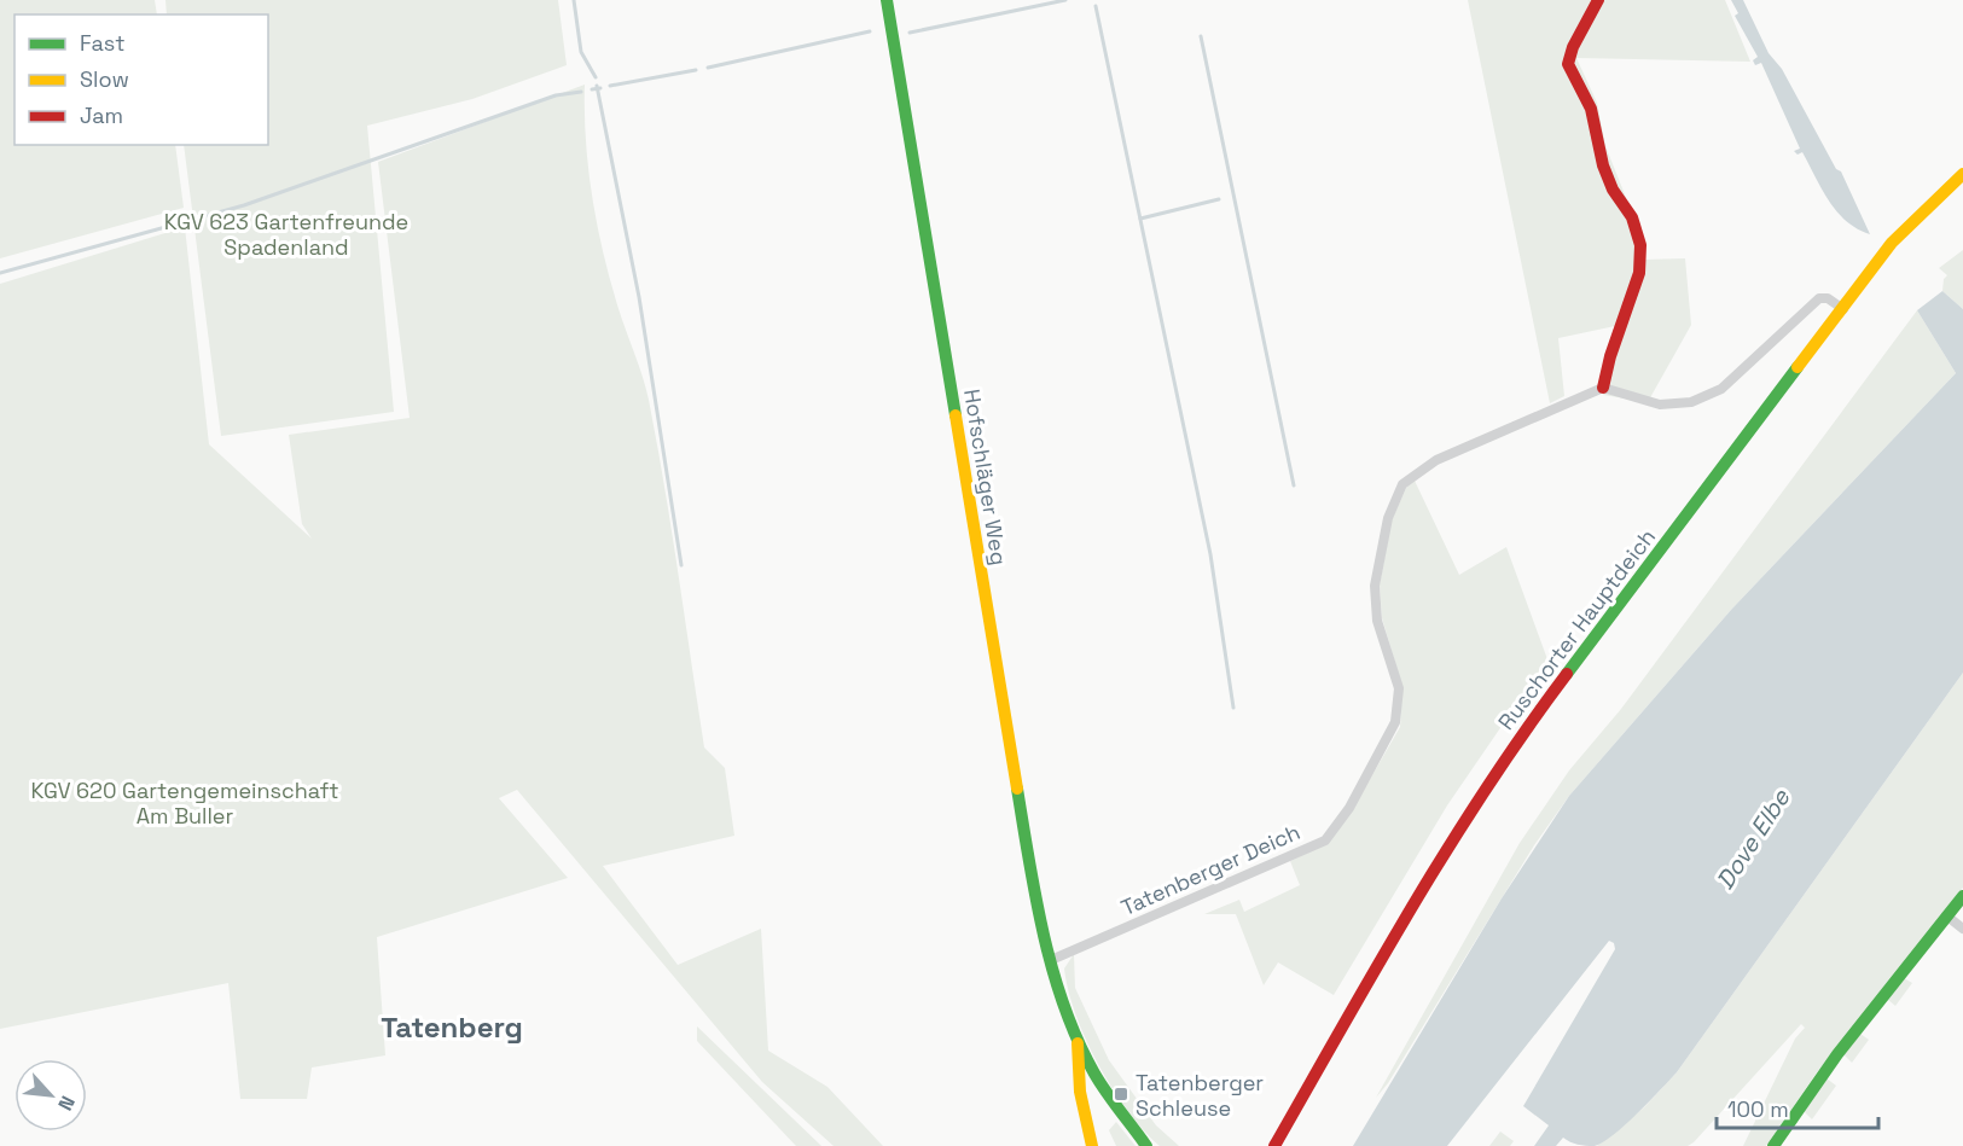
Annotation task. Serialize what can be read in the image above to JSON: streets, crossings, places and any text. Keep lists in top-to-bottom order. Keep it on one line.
{"streets":{"street":["Hofschläger Weg","Ruschorter Hauptdeich","Tatenberger Deich"]},"crossings":[["Hofschläger Weg","Tatenberger Deich"]],"districts":["Tatenberg"],"water":["Dove Elbe"],"parks":["KGV 623 Gartenfreunde Spadenland","KGV 620 Gartengemeinschaft Am Buller"],"places":{"transit":["Tatenberger Schleuse"]},"legend":["Fast","Slow","Jam"],"scale_bar":"100 m","north":"bottom right"}
